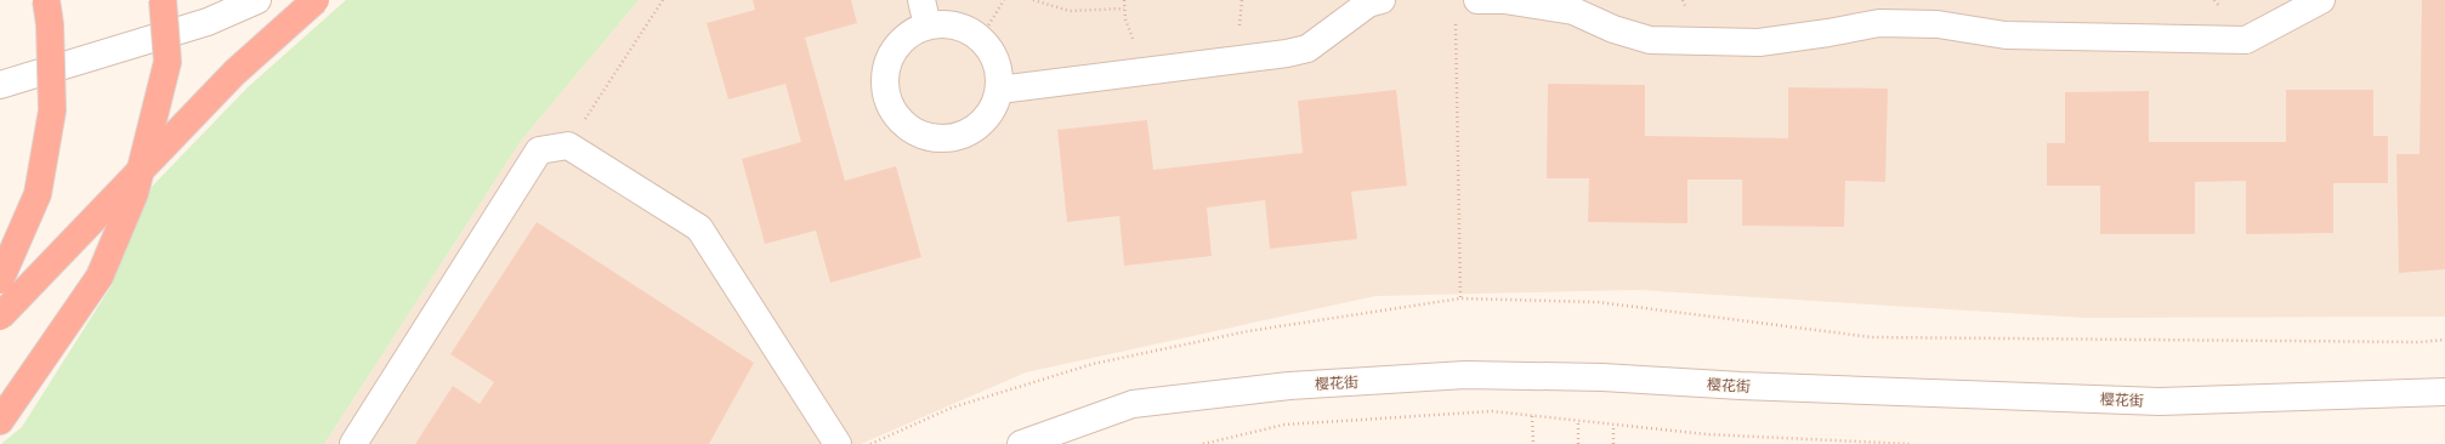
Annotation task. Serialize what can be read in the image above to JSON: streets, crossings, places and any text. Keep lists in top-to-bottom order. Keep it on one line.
{"streets":{"street":["樱花街"]}}
